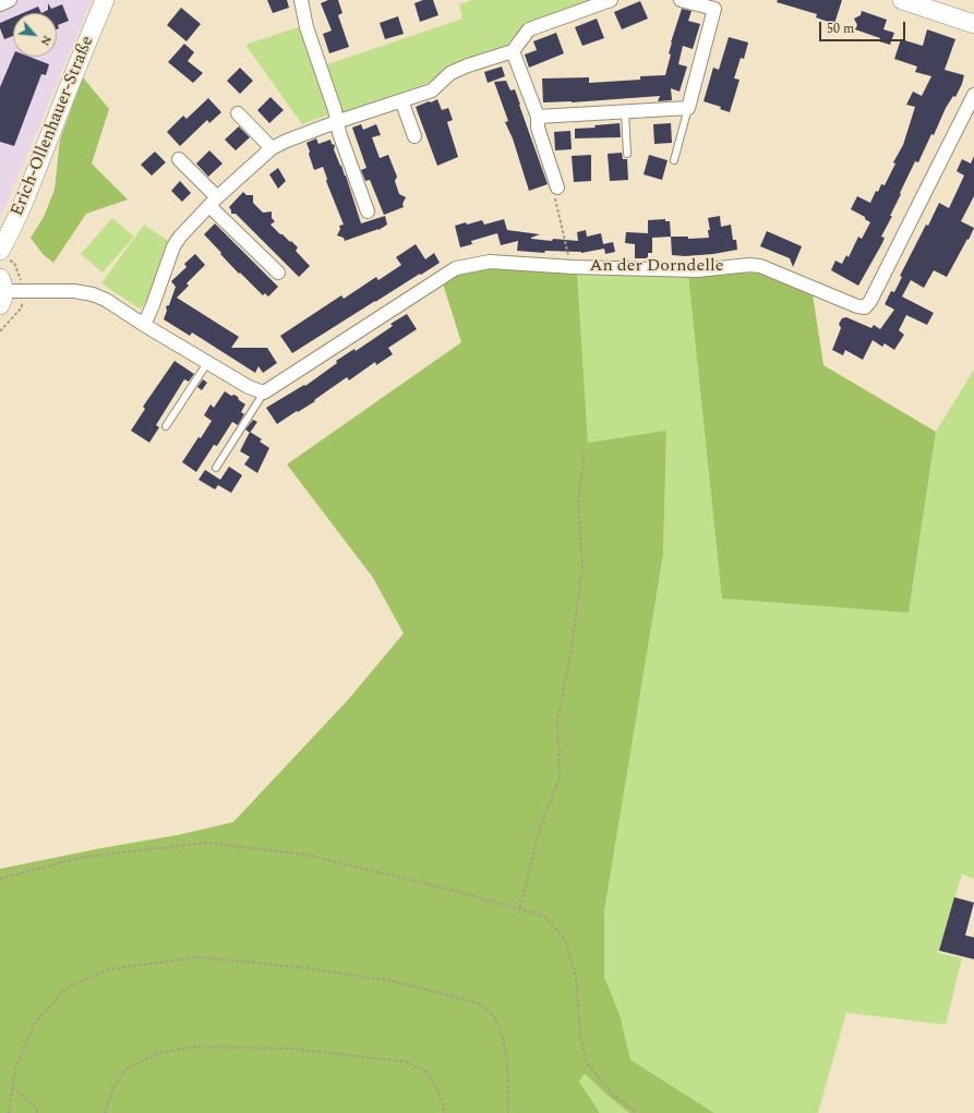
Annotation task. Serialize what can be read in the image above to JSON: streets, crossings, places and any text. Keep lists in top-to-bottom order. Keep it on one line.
{"streets":{"street":["Erich-Ollenhauer-Straße","An der Dorndelle"]},"scale_bar":"50 m","north":"bottom right"}
